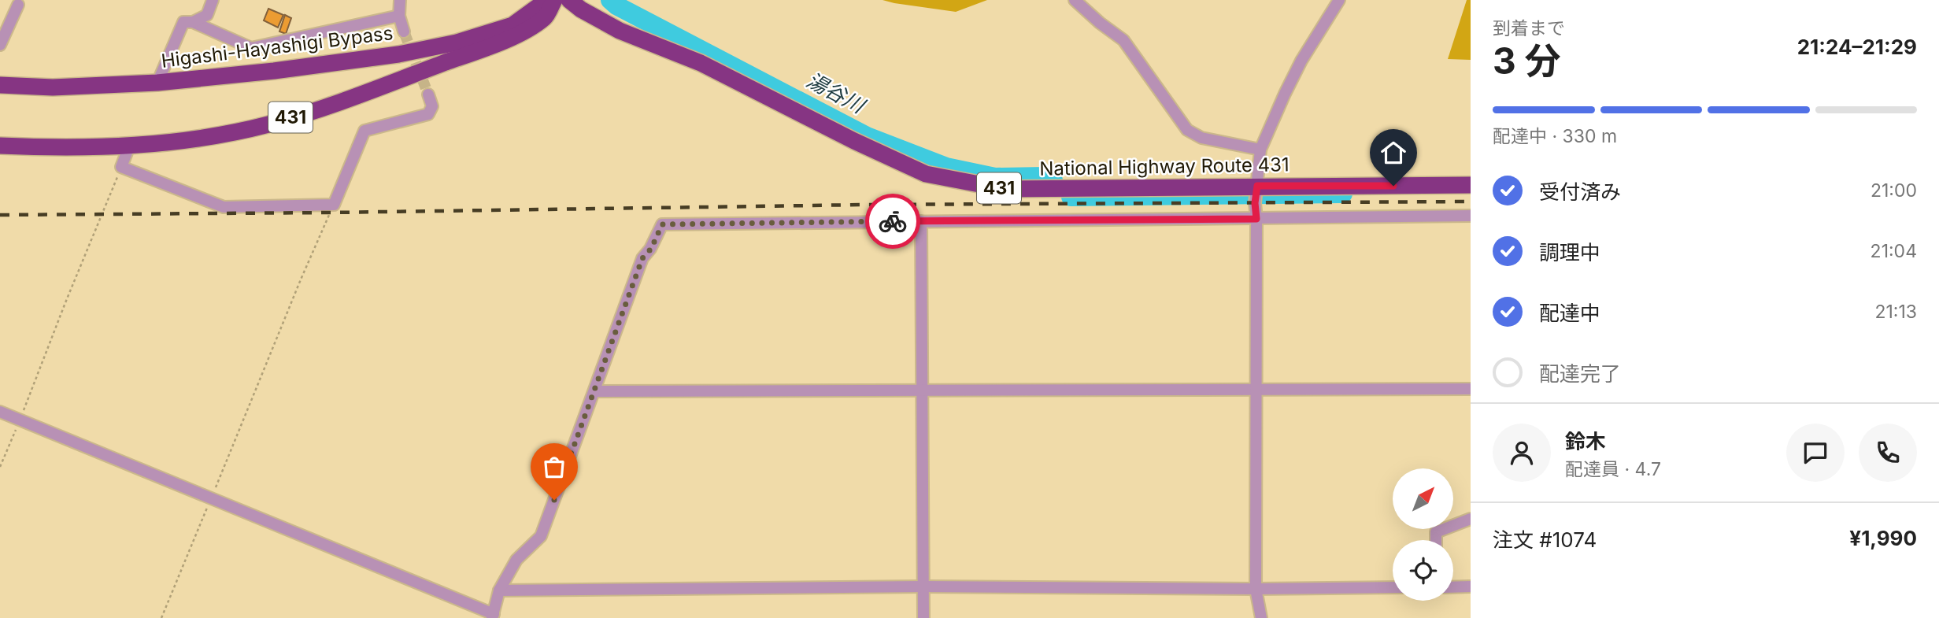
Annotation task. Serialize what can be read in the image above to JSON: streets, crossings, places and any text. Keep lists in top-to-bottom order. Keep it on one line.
{"streets":{"highway":["Higashi-Hayashigi Bypass","431","National Highway Route 431"]},"water":["湯谷川"],"north":"top right","page":{"heading":["3 分","到着まで","21:24–21:29"],"panel":["鈴木","配達員 · 4.7","注文 #1074","¥1,990"],"bar":"配達中 · 330 m","list":[["受付済み","21:00"],["調理中","21:04"],["配達中","21:13"],"配達完了"]}}
